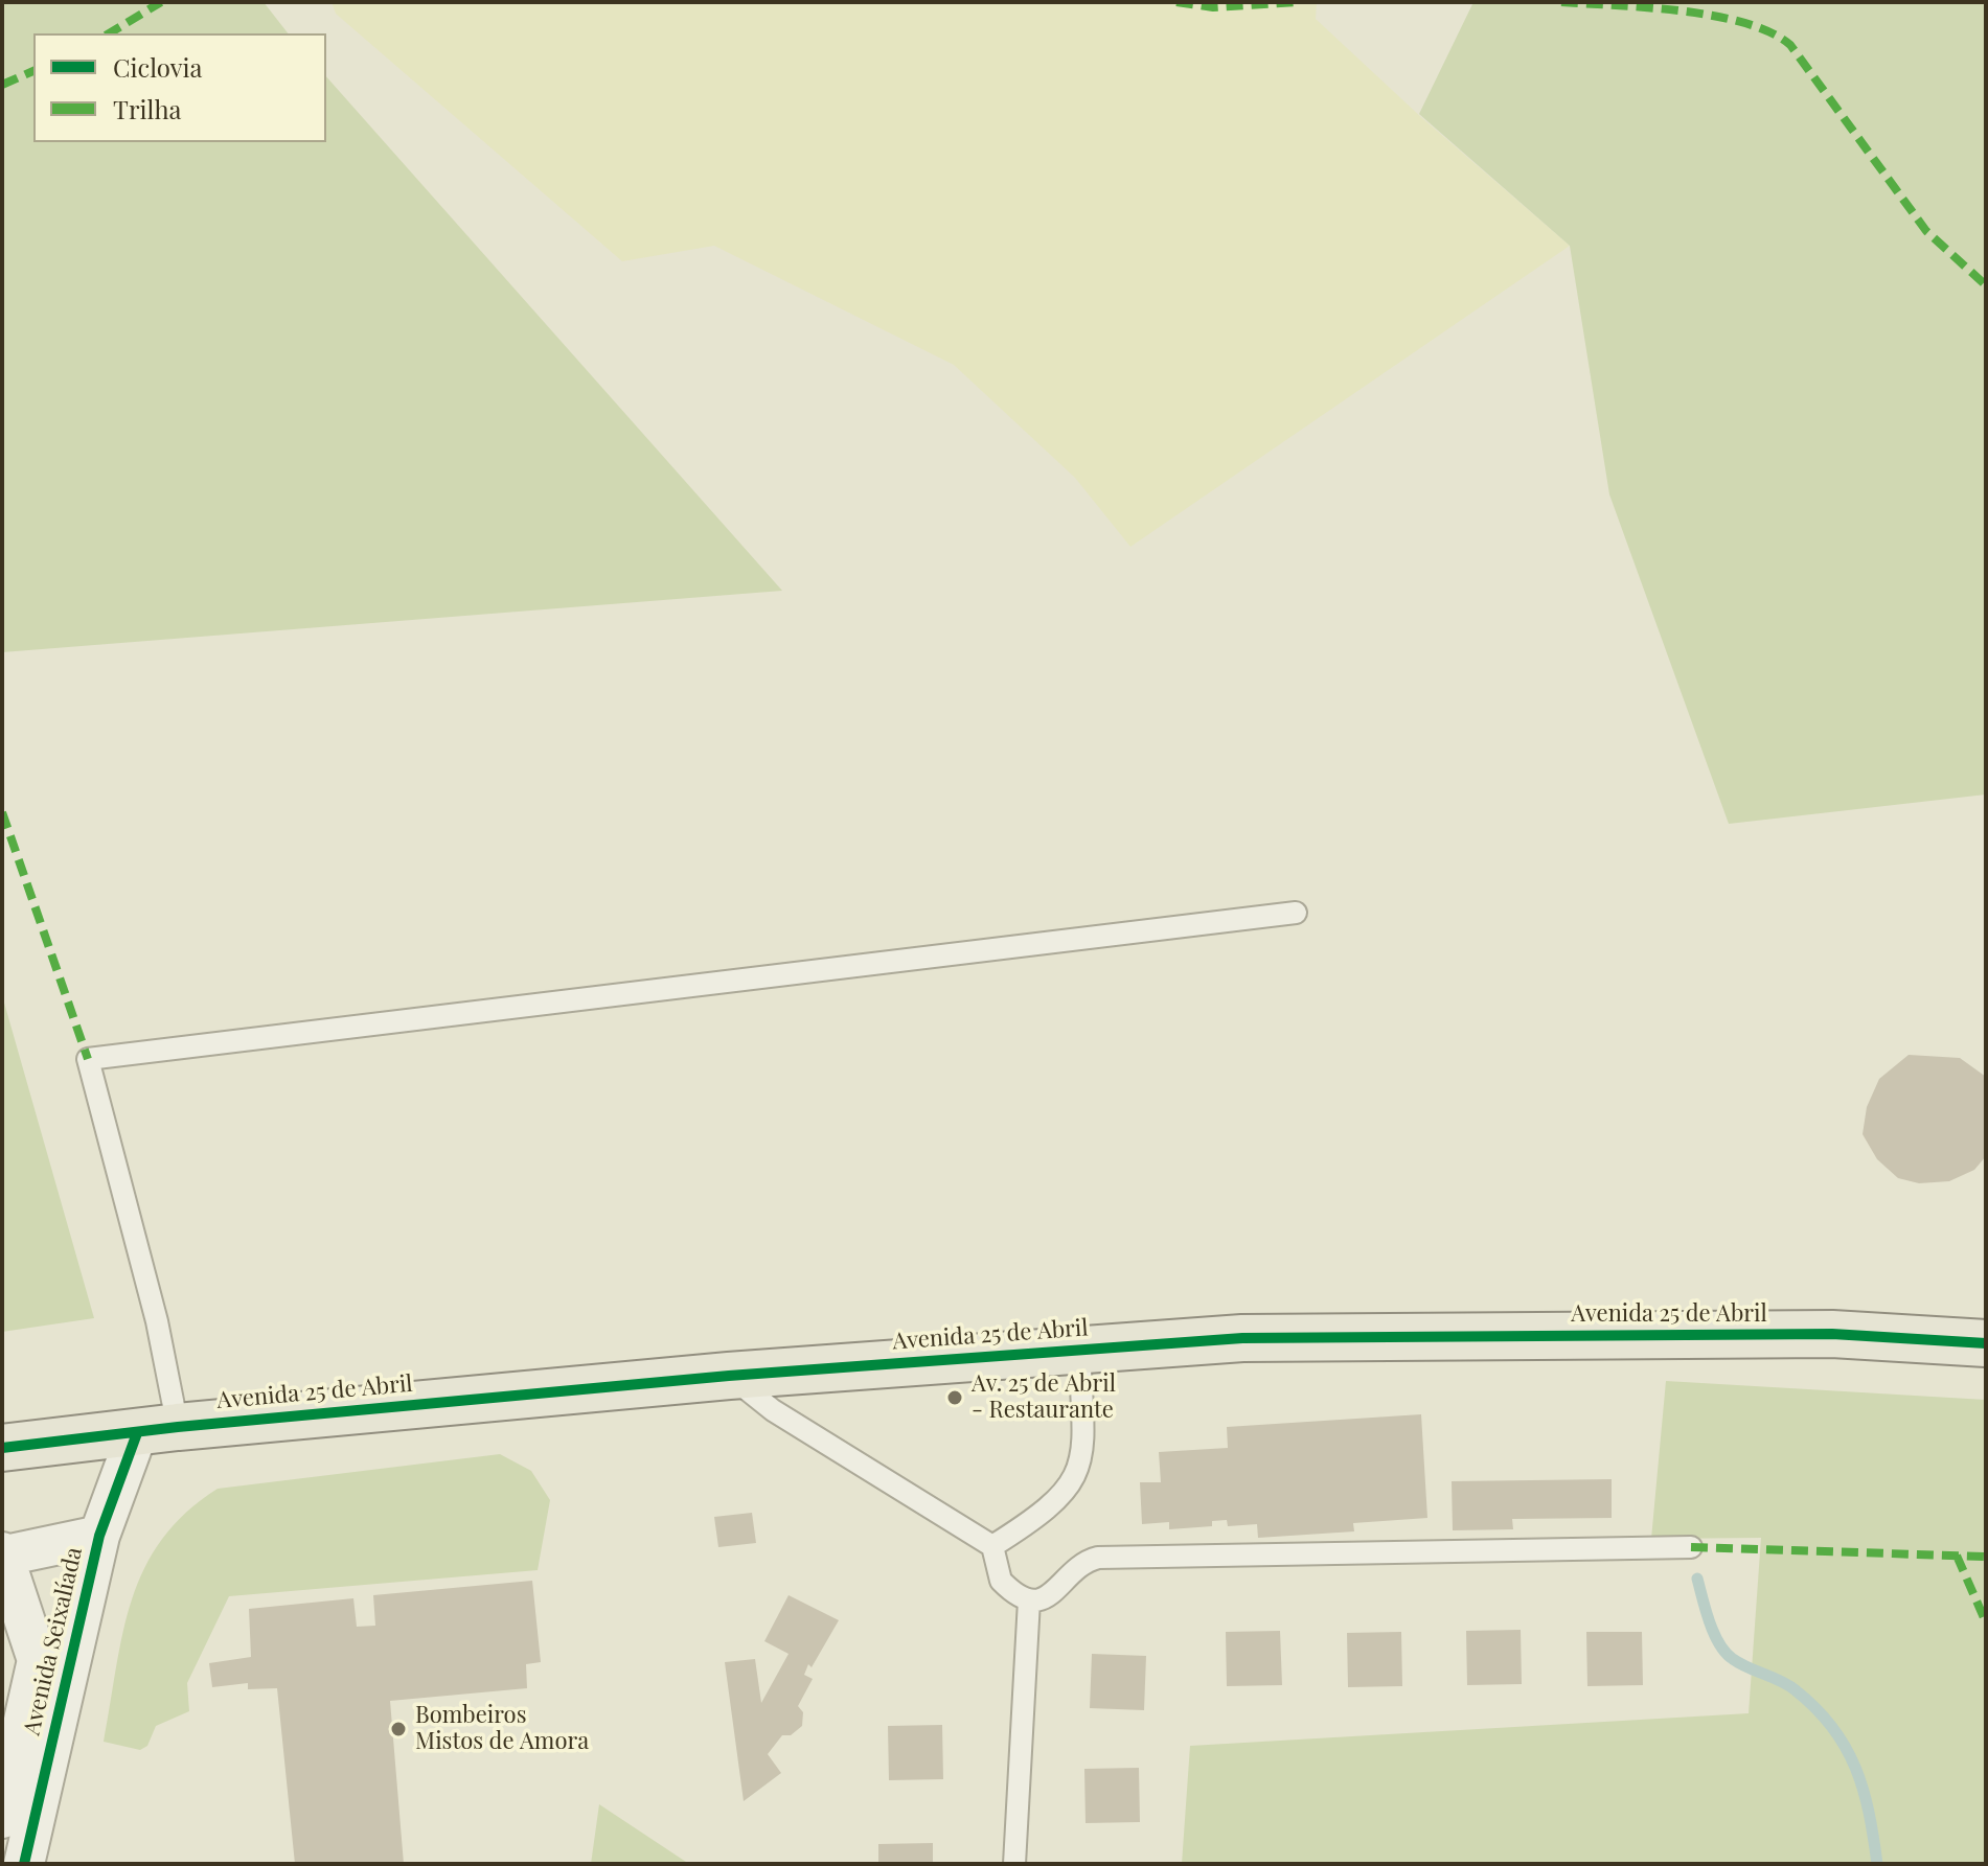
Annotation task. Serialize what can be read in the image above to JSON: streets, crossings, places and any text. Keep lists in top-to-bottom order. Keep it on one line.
{"streets":{"main road":["Avenida 25 de Abril"],"street":["Avenida Seixalíada"]},"crossings":[["Avenida 25 de Abril","Avenida Seixalíada"]],"places":["Av. 25 de Abril - Restaurante","Bombeiros Mistos de Amora"],"legend":["Ciclovia","Trilha"]}
